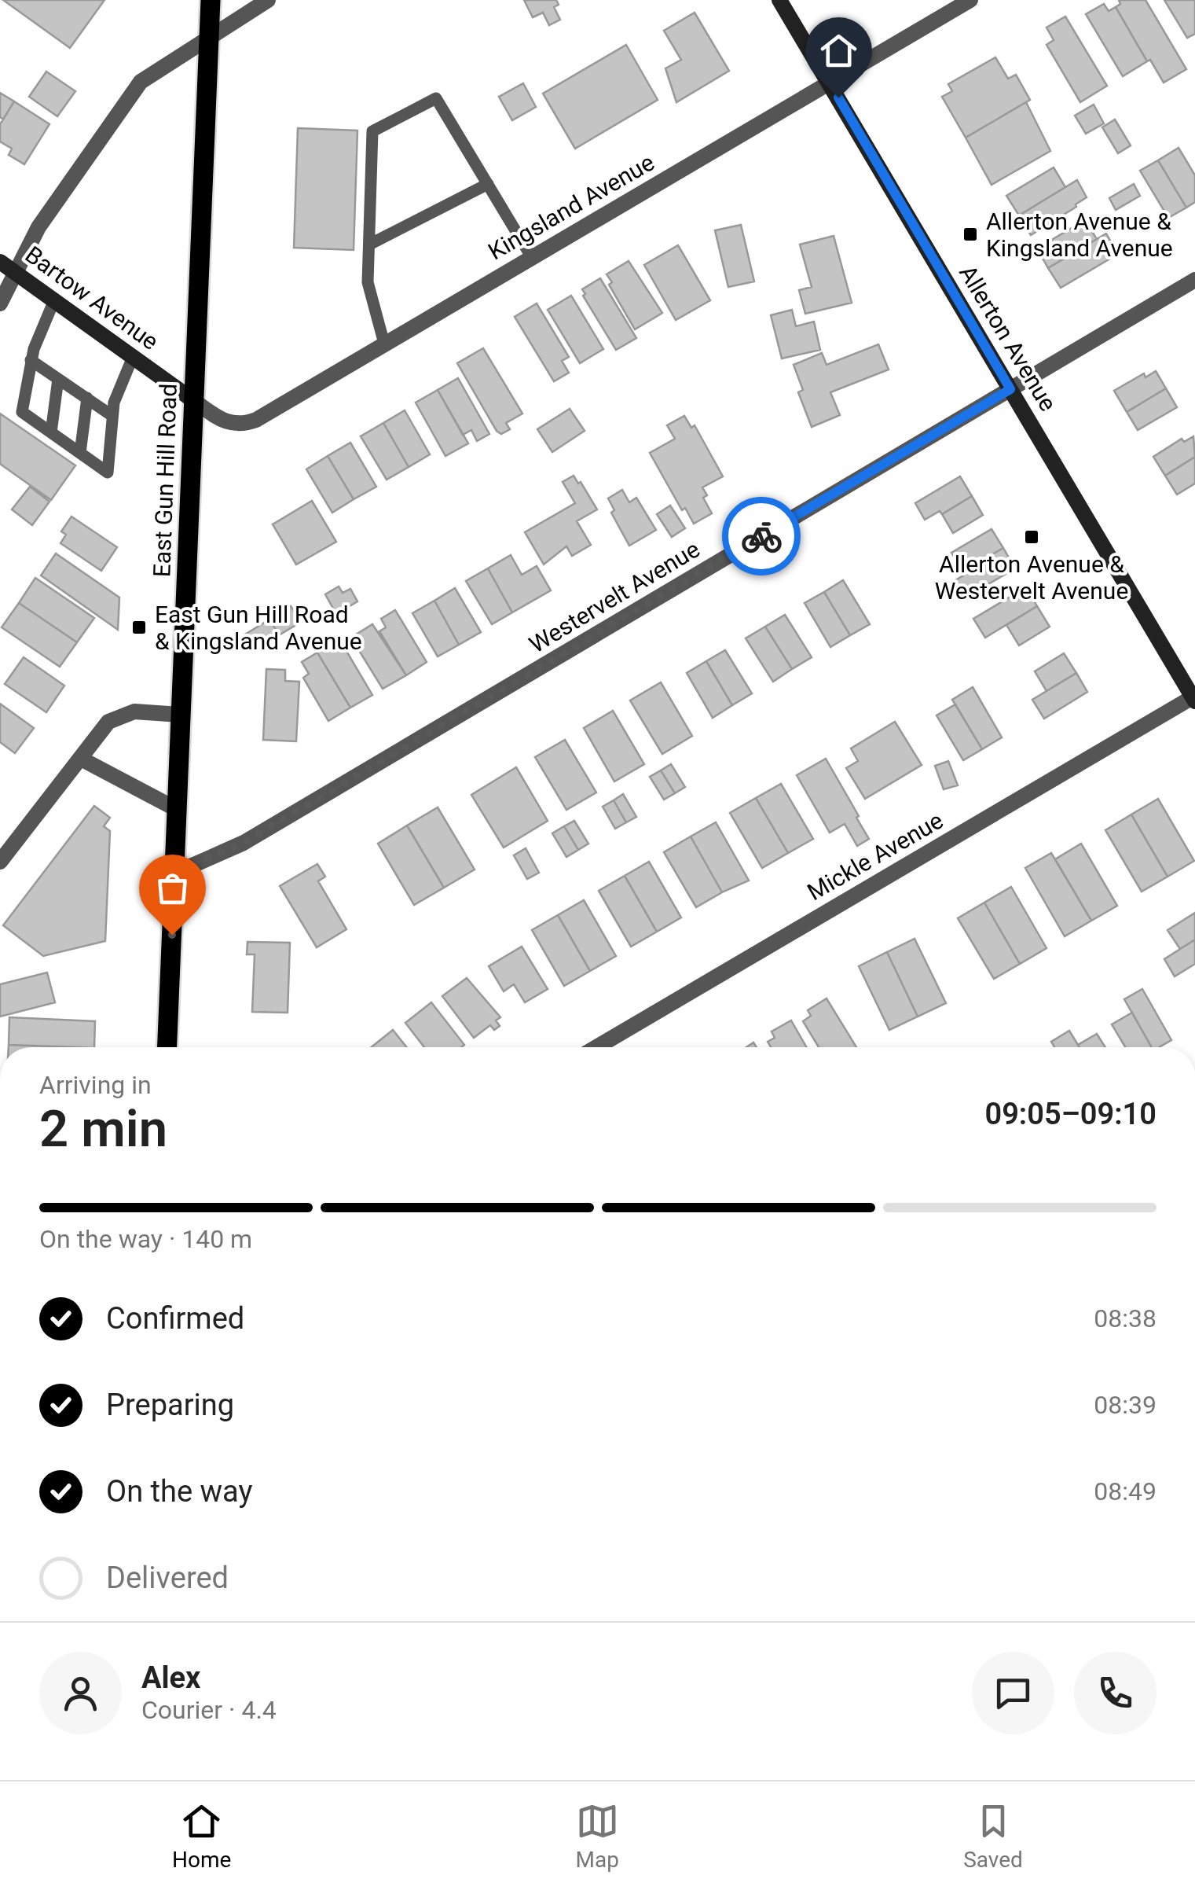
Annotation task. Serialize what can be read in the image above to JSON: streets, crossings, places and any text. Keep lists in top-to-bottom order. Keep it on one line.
{"streets":{"main road":["Bartow Avenue","Allerton Avenue","East Gun Hill Road"],"street":["Kingsland Avenue","Westervelt Avenue","Mickle Avenue"]},"crossings":[["Kingsland Avenue","Bartow Avenue"],["Kingsland Avenue","Allerton Avenue"],["Kingsland Avenue","East Gun Hill Road"],["Bartow Avenue","East Gun Hill Road"],["Allerton Avenue","Westervelt Avenue"],["Allerton Avenue","Mickle Avenue"],["East Gun Hill Road","Westervelt Avenue"]],"places":{"transit":["Allerton Avenue & Kingsland Avenue","Allerton Avenue & Westervelt Avenue","East Gun Hill Road & Kingsland Avenue"]},"page":{"heading":["2 min","Arriving in","09:05–09:10"],"panel":["Alex","Courier · 4.4"],"bar":"On the way · 140 m","list":[["Confirmed","08:38"],["Preparing","08:39"],["On the way","08:49"],"Delivered"],"tabs":["Home","Map","Saved"]}}
